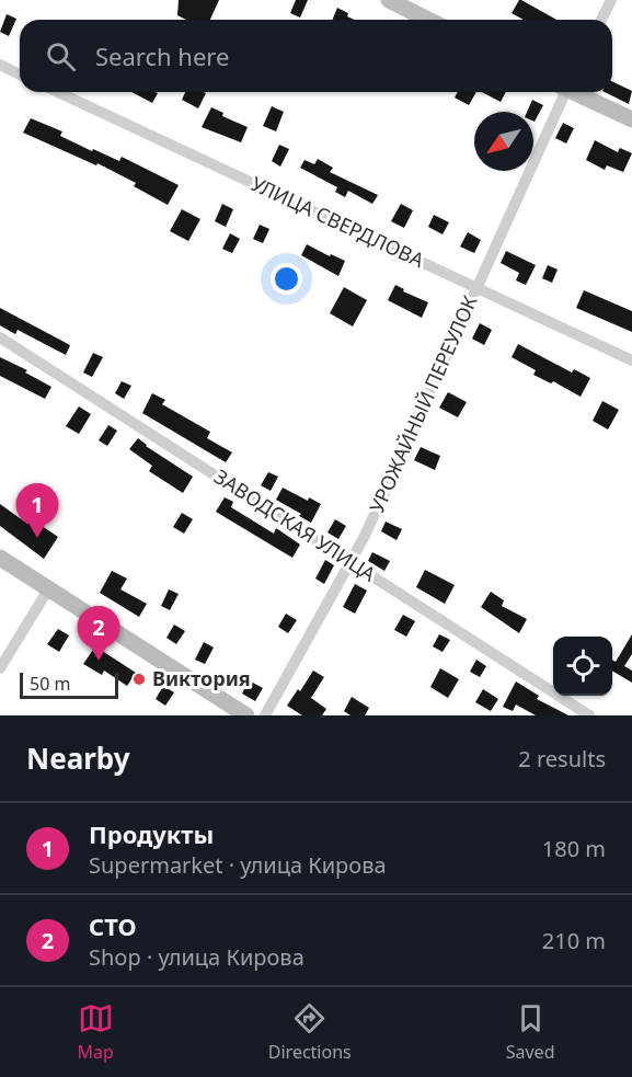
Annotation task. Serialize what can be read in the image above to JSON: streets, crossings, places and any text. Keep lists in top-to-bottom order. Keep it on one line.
{"streets":{"street":["УЛИЦА СВЕРДЛОВА","УРОЖАЙНЫЙ ПЕРЕУЛОК","ЗАВОДСКАЯ УЛИЦА"]},"crossings":[["УЛИЦА СВЕРДЛОВА","УРОЖАЙНЫЙ ПЕРЕУЛОК"],["УРОЖАЙНЫЙ ПЕРЕУЛОК","ЗАВОДСКАЯ УЛИЦА"]],"places":["Виктория"],"scale_bar":"50 m","north":"bottom left","page":{"search":"Search here","pins":["1","2"],"scale":"50 m","heading":["Nearby","2 results"],"list":[{"mark":"1","name":"Продукты","note":"Supermarket · улица Кирова","value":"180 m"},{"mark":"2","name":"СТО","note":"Shop · улица Кирова","value":"210 m"}],"nav":["Map","Directions","Saved"]}}
